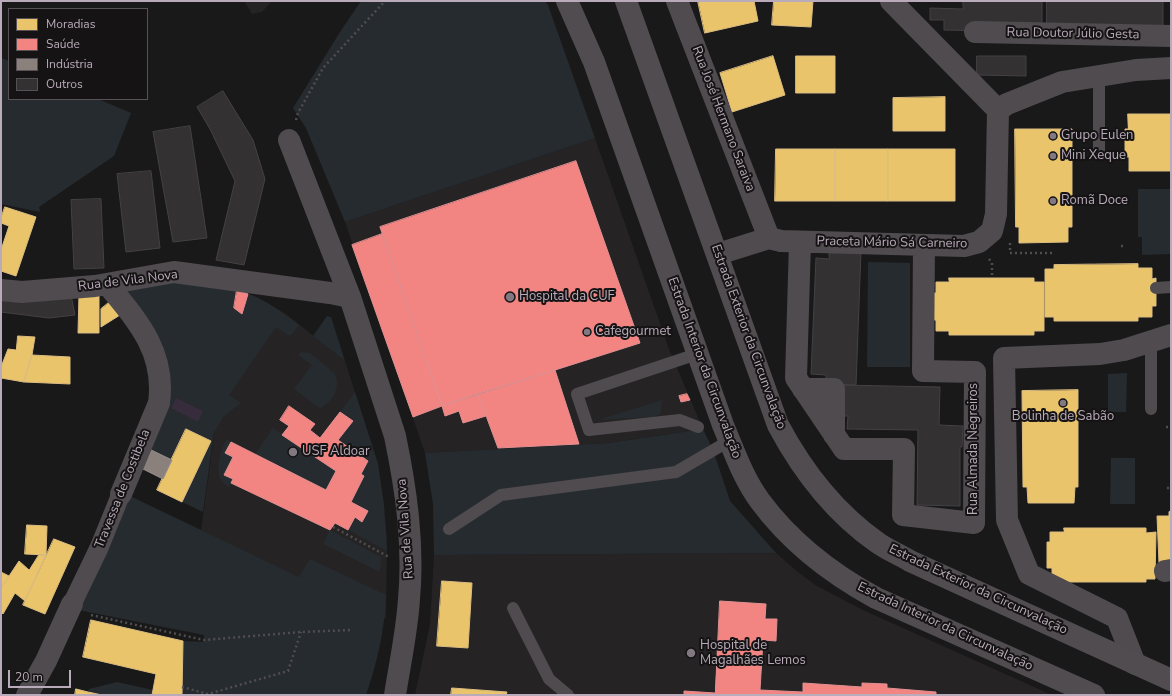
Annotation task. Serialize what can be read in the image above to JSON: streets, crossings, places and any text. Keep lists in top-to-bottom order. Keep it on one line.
{"streets":{"main road":["Estrada Exterior da Circunvalação","Estrada Interior da Circunvalação"],"street":["Rua Doutor Júlio Gesta","Rua José Hermano Saraiva","Praceta Mário Sá Carneiro","Rua de Vila Nova","Rua Almada Negreiros","Travessa de Costibela"]},"crossings":[["Rua José Hermano Saraiva","Praceta Mário Sá Carneiro"],["Praceta Mário Sá Carneiro","Estrada Exterior da Circunvalação"],["Praceta Mário Sá Carneiro","Rua Almada Negreiros"],["Rua de Vila Nova","Travessa de Costibela"]],"places":["Grupo Eulen","Mini Xeque","Romã Doce","Hospital da CUF","Cafegourmet","Bolinha de Sabão","USF Aldoar","Hospital de Magalhães Lemos"],"legend":["Moradias","Saúde","Indústria","Outros"],"scale_bar":"20 m"}
